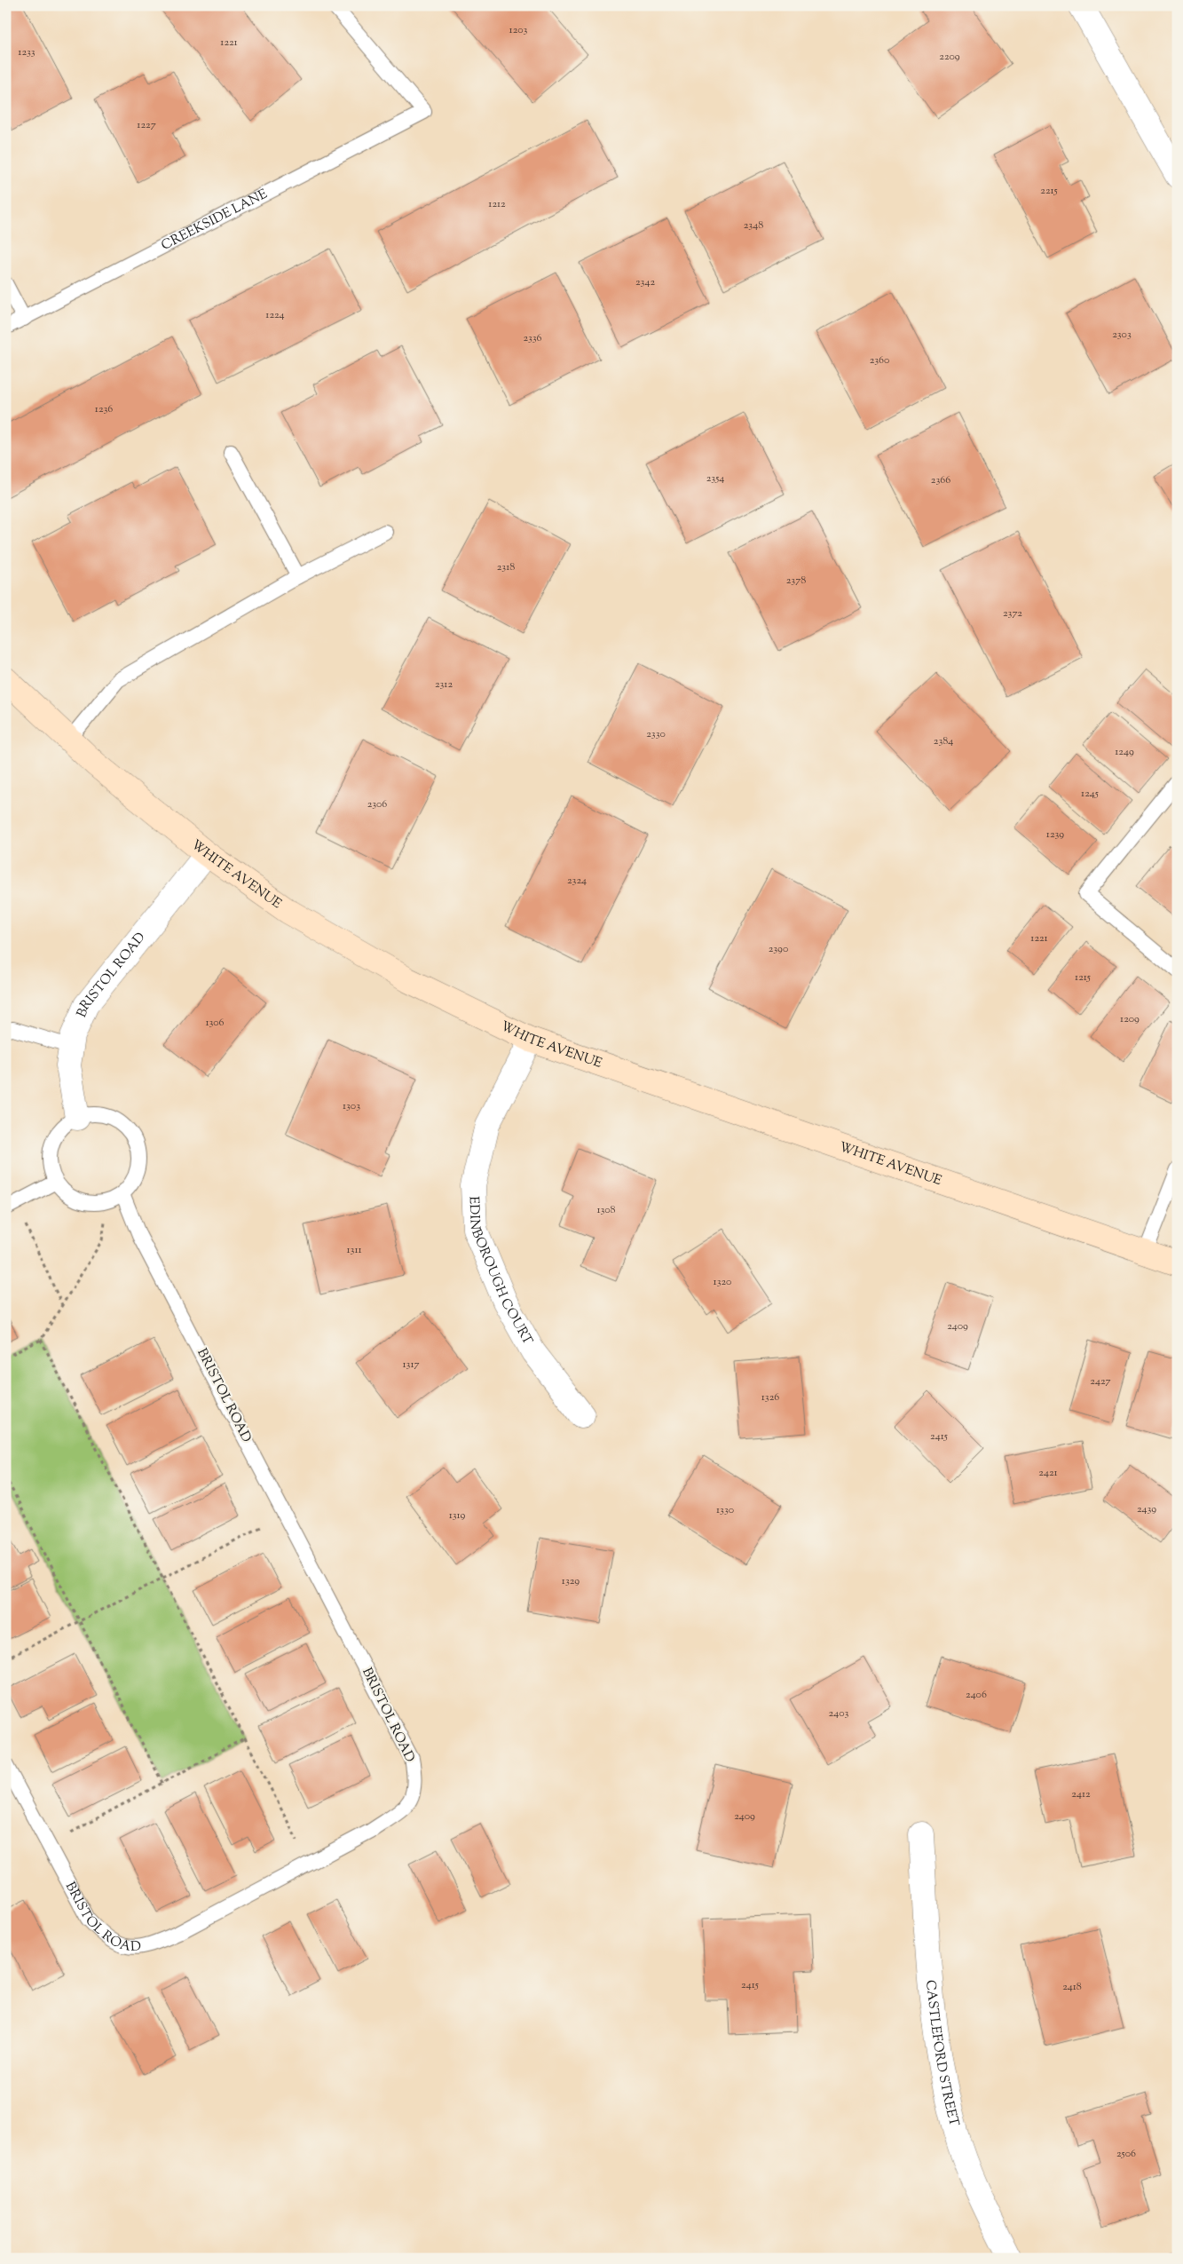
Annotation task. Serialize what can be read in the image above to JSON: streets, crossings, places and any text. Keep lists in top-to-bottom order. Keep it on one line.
{"streets":{"street":["WHITE AVENUE","BRISTOL ROAD","EDINBOROUGH COURT","CASTLEFORD STREET"],"lane":["CREEKSIDE LANE"]},"crossings":[["WHITE AVENUE","BRISTOL ROAD"],["WHITE AVENUE","EDINBOROUGH COURT"]],"house_numbers":["1203","1221","1233","2209","1227","2215","1212","2348","2342","1224","2303","2336","2360","1236","2354","2366","2318","2378","2372","2312","2330","2384","1249","1245","2306","1239","2324","1221","2390","1215","1209","1306","1303","1308","1311","1320","2409","1317","2427","1326","2415","2421","2439","1330","1319","1329","2406","2403","2412","2409","2415","2418","2506"]}
